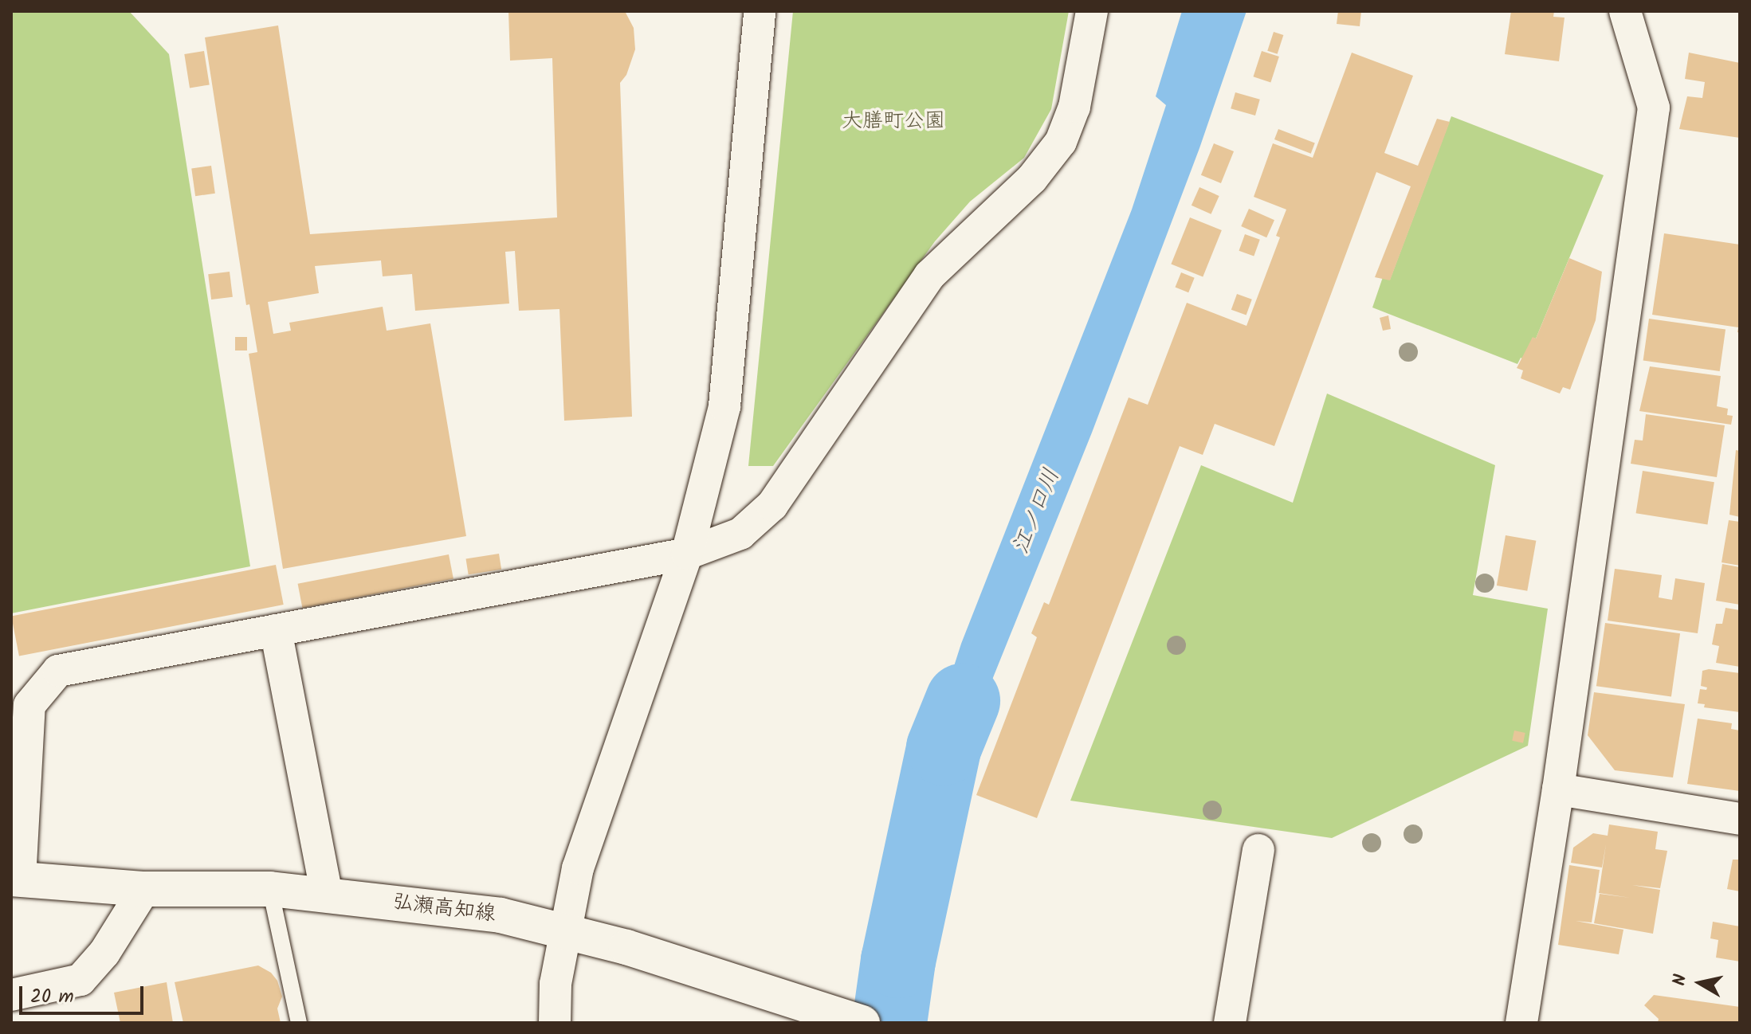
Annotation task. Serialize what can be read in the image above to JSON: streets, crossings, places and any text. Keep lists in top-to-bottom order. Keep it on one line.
{"streets":{"main road":["弘瀬高知線"]},"water":["江ノ口川"],"parks":["大膳町公園"],"scale_bar":"20 m","north":"left"}
